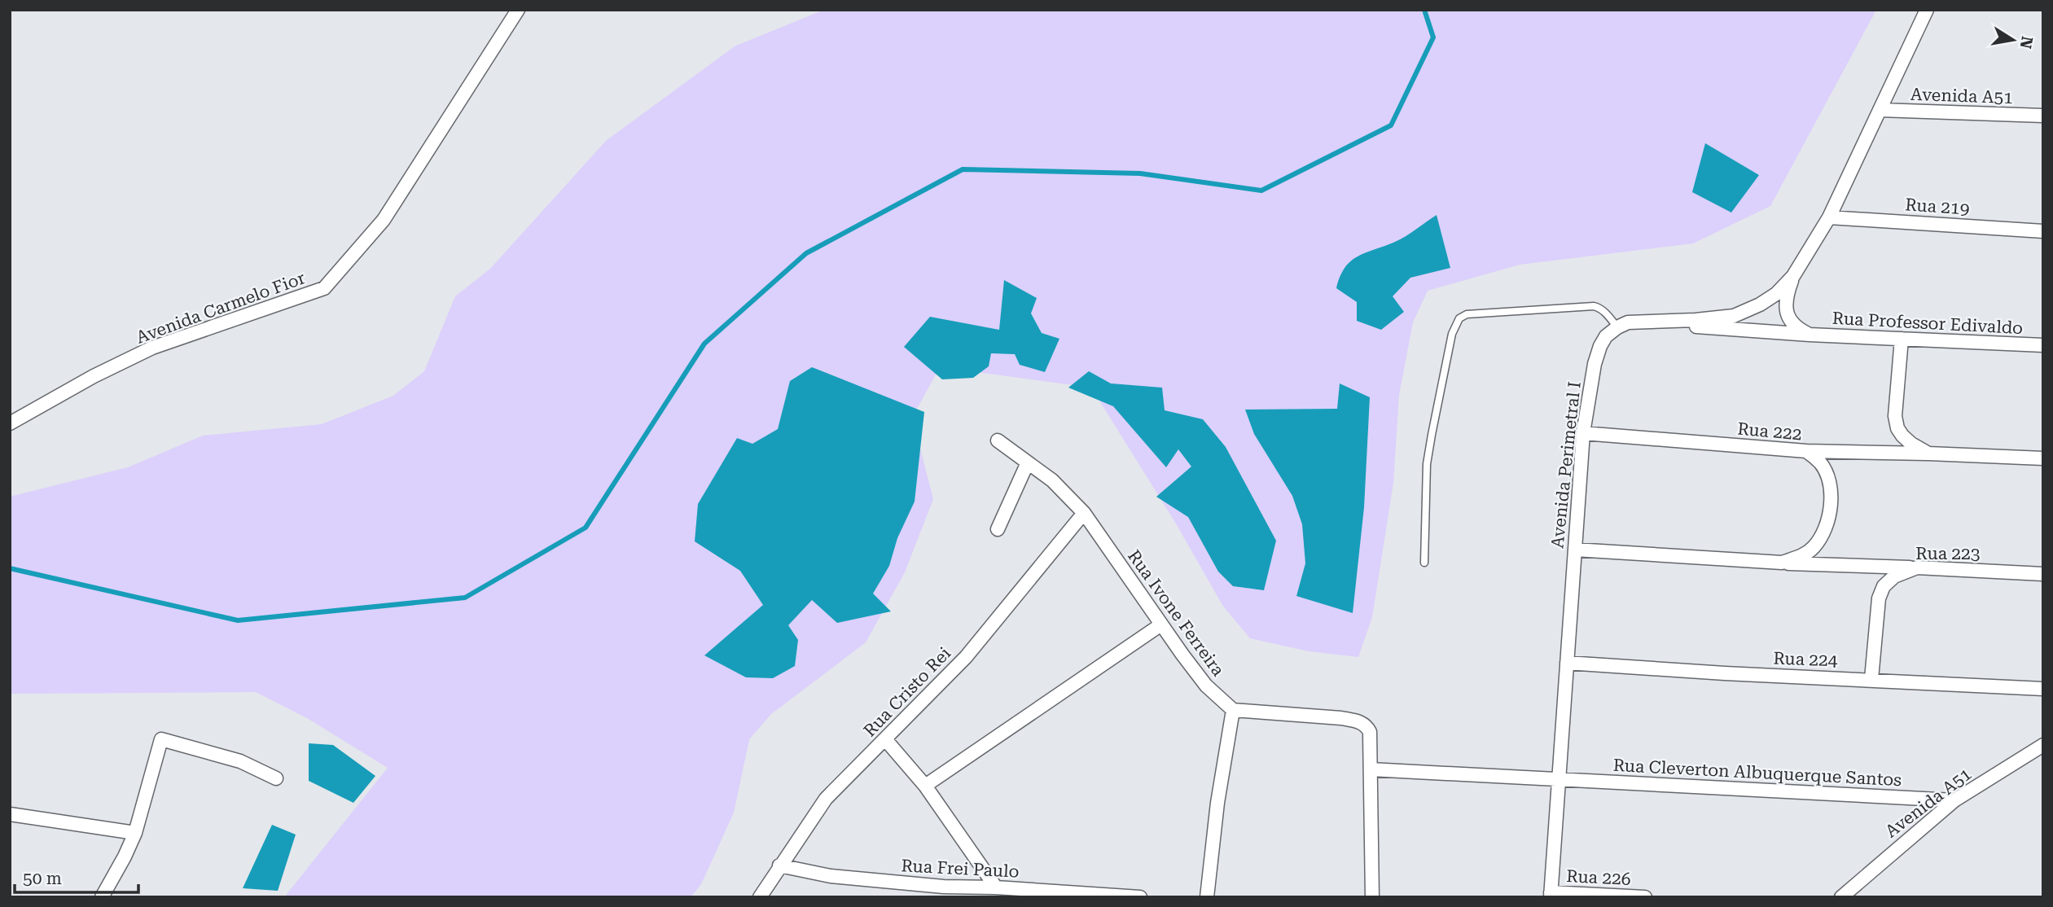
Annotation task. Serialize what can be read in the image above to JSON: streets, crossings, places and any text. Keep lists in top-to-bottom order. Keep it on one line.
{"streets":{"street":["Avenida A51","Rua 219","Avenida Carmelo Fior","Rua Professor Edivaldo","Rua 222","Avenida Perimetral I","Rua 223","Rua Ivone Ferreira","Rua 224","Rua Cristo Rei","Rua Cleverton Albuquerque Santos","Rua Frei Paulo","Rua 226"]},"crossings":[["Avenida A51","Rua Cleverton Albuquerque Santos"],["Rua 222","Avenida Perimetral I"],["Avenida Perimetral I","Rua 224"],["Avenida Perimetral I","Rua Cleverton Albuquerque Santos"],["Avenida Perimetral I","Rua 226"],["Rua 223","Rua 224"],["Rua Ivone Ferreira","Rua Cristo Rei"],["Rua Cristo Rei","Rua Frei Paulo"]],"scale_bar":"50 m","north":"right"}
